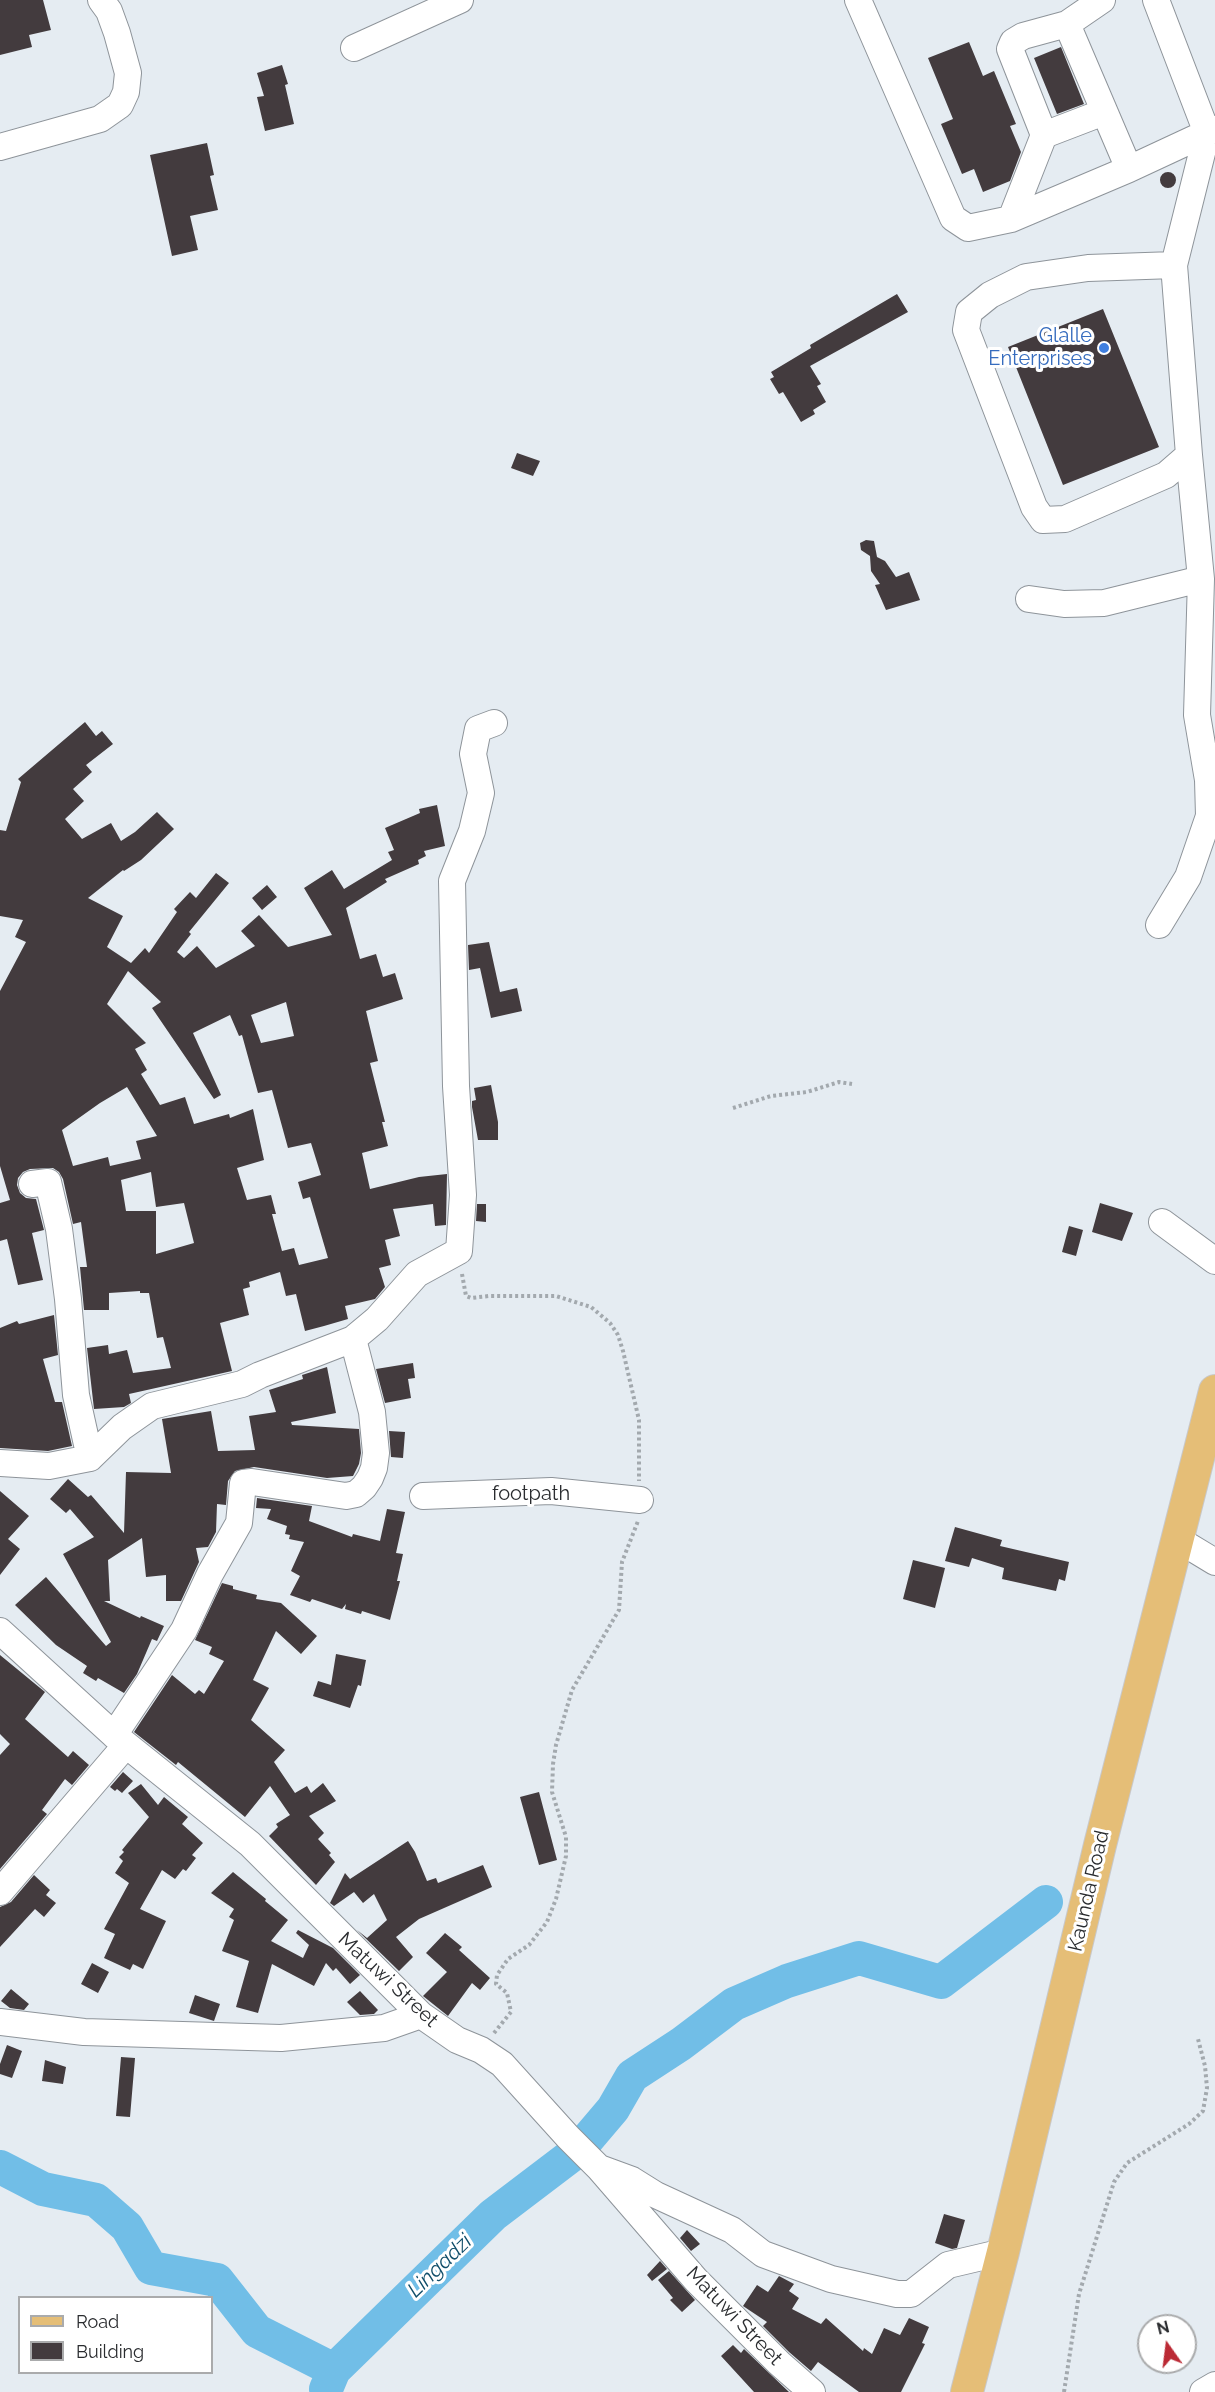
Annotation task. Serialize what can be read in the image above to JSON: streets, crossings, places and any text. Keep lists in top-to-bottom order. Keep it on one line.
{"streets":{"main road":["Kaunda Road"],"street":["footpath","Matuwi Street"]},"water":["Lingadzi"],"places":["Glalle Enterprises"],"legend":["Road","Building"],"north":"top"}
